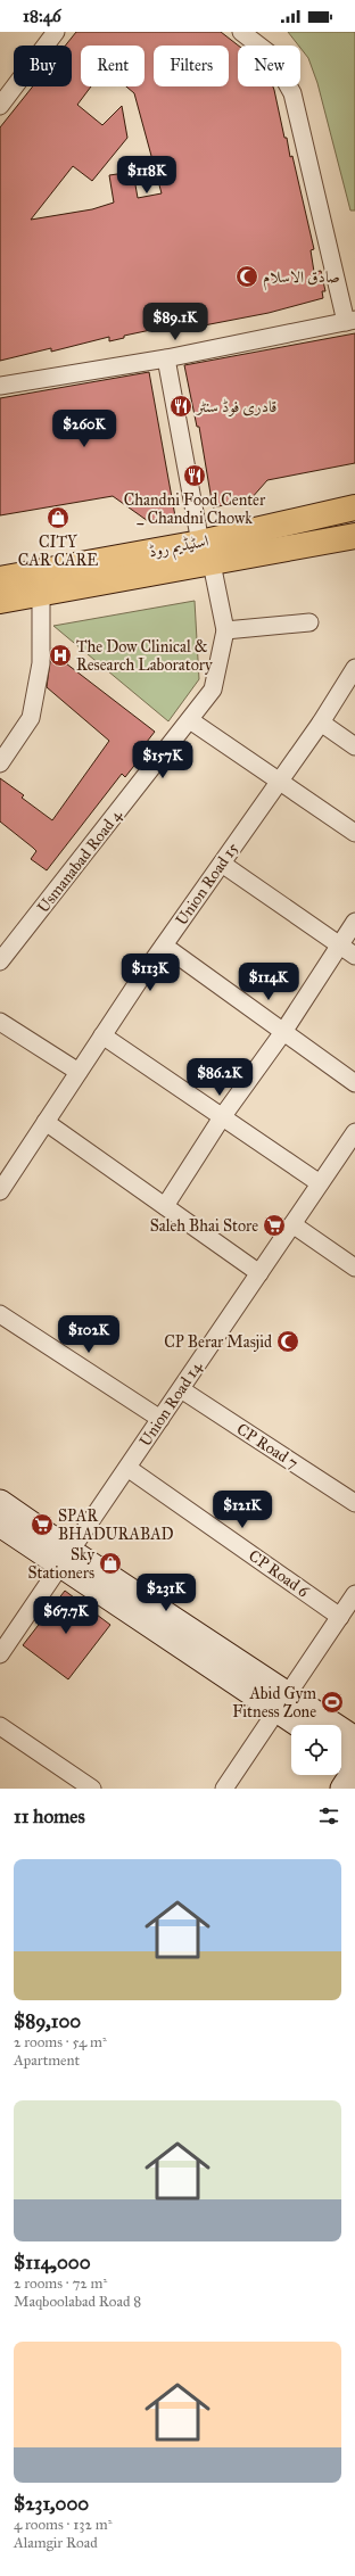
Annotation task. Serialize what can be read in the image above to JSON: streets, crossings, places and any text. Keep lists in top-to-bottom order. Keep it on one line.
{"streets":{"main road":["اسٹیڈیم روڈ"],"street":["Usmanabad Road 4","Union Road 15","Union Road 14","CP Road 7","CP Road 6"]},"crossings":[["اسٹیڈیم روڈ","Usmanabad Road 4"],["Union Road 14","CP Road 7"],["Union Road 14","CP Road 6"]],"places":{"mosque":["صادق الاسلام","CP Berar Masjid"],"restaurant":["قادری فوڈ سنٹر","Chandni Food Center _ Chandni Chowk"],"shop":["CITY CAR CARE","Sky Stationers"],"hospital":["The Dow Clinical & Research Laboratory"],"supermarket":["Saleh Bhai Store","SPAR BHADURABAD"],"sports":["Abid Gym Fitness Zone"]},"page":{"status":"18:46","chip":["Buy","Rent","Filters","New"],"price":["$118K","$89.1K","$260K","$157K","$113K","$114K","$86.2K","$102K","$121K","$231K","$67.7K"],"heading":"11 homes","list":[{"name":"$89,100","note":"2 rooms · 54 m² · Apartment"},{"name":"$114,000","note":"2 rooms · 72 m² · Maqboolabad Road 8"},{"name":"$231,000","note":"4 rooms · 132 m² · Alamgir Road"}]}}
